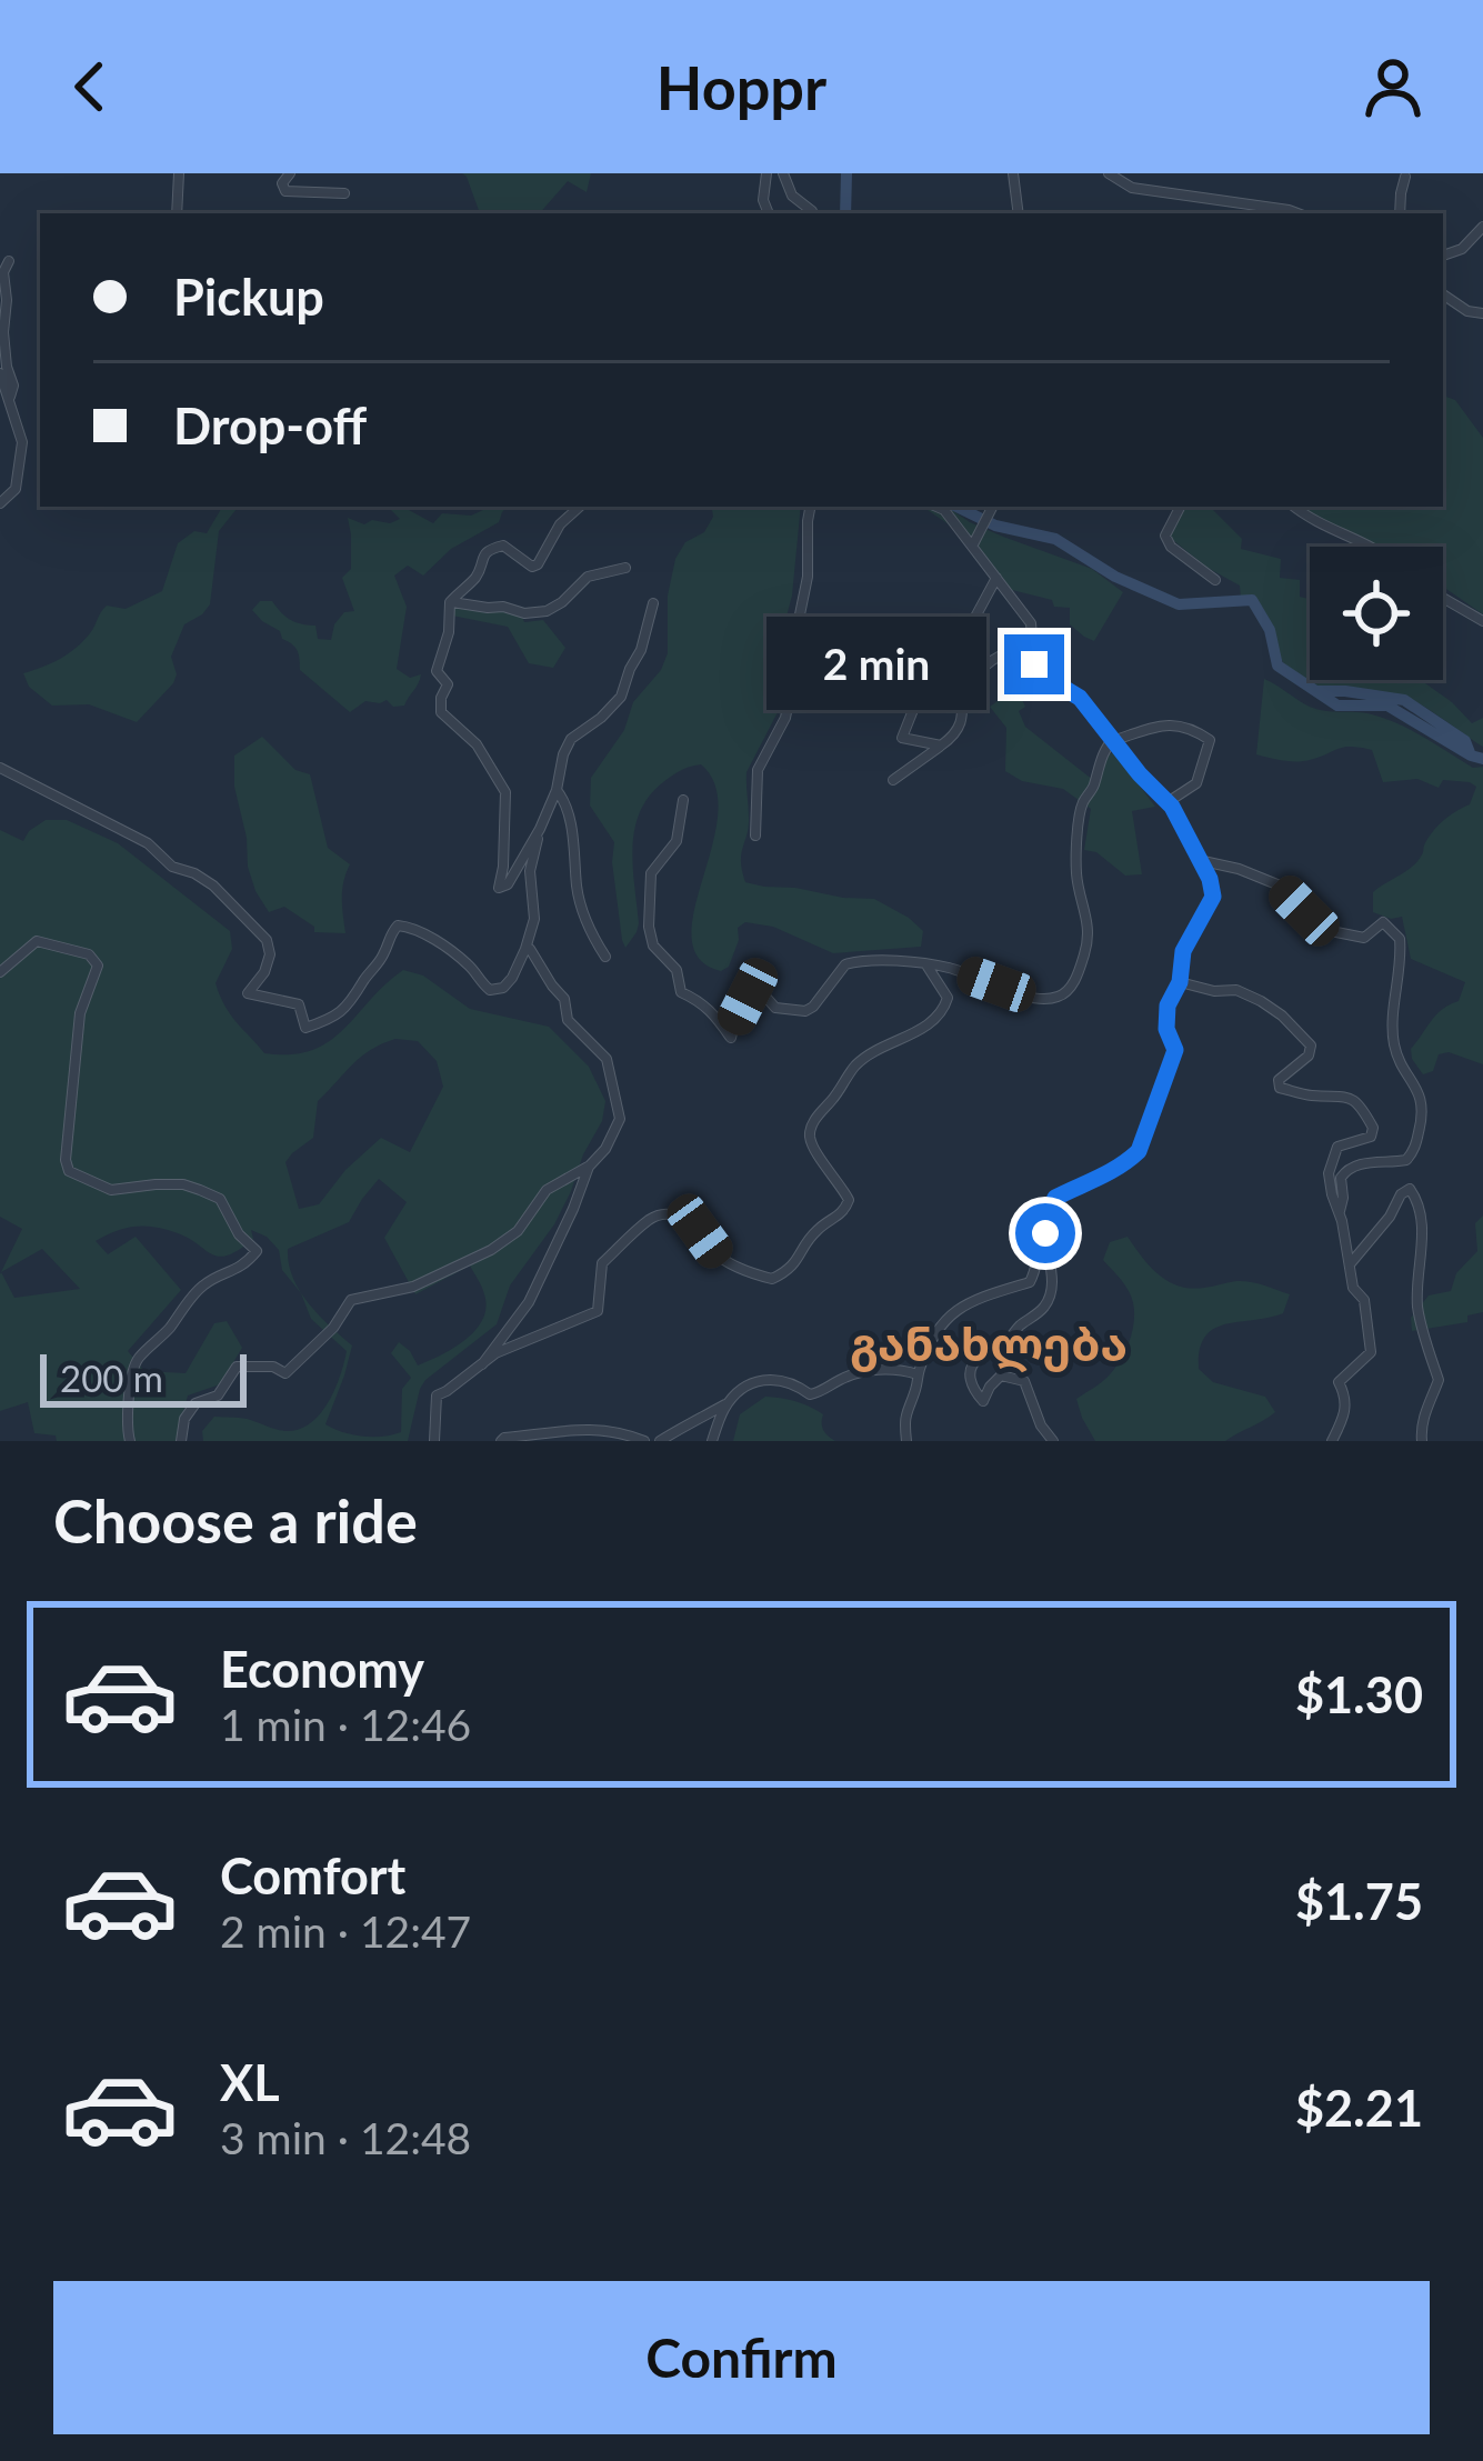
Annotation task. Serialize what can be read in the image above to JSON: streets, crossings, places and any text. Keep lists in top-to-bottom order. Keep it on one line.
{"districts":["განახლება"],"scale_bar":"200 m","page":{"header":"Hoppr","banner":["Pickup","Drop-off"],"bubble":"2 min","scale":"200 m","heading":"Choose a ride","list":[{"name":"Economy","note":"1 min · 12:46","value":"$1.30"},{"name":"Comfort","note":"2 min · 12:47","value":"$1.75"},{"name":"XL","note":"3 min · 12:48","value":"$2.21"}],"buttons":"Confirm"}}
